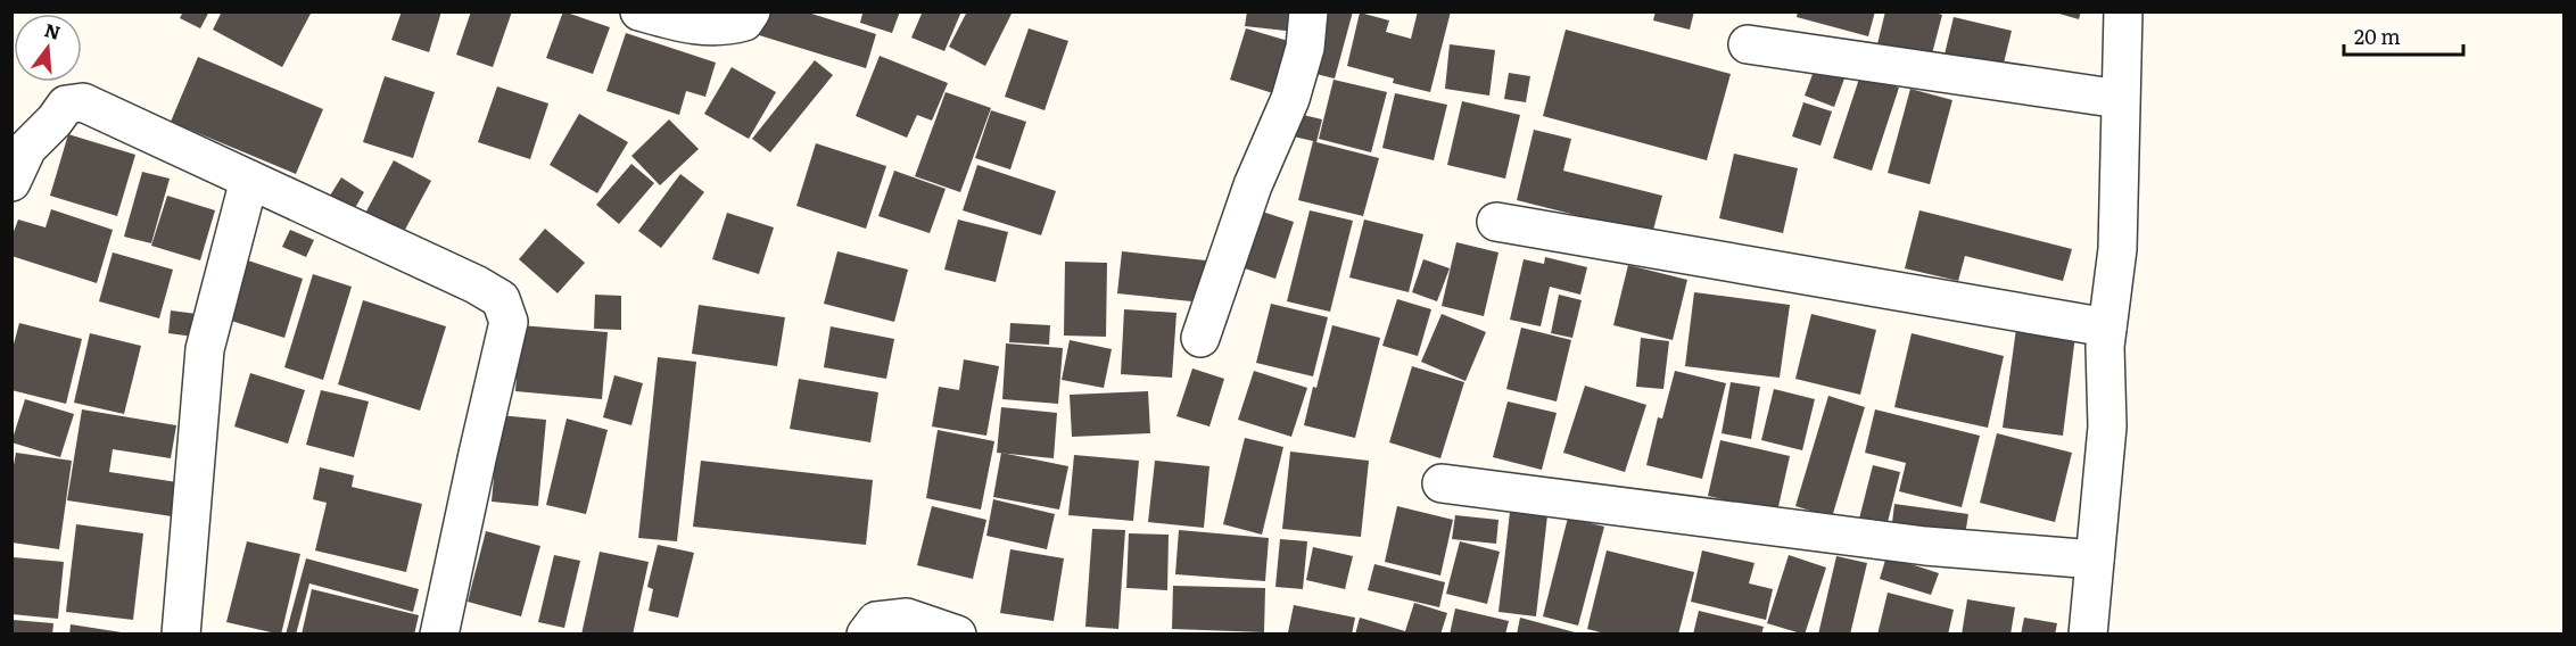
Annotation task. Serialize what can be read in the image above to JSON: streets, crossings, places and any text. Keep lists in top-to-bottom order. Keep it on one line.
{"scale_bar":"20 m","north":"top"}
